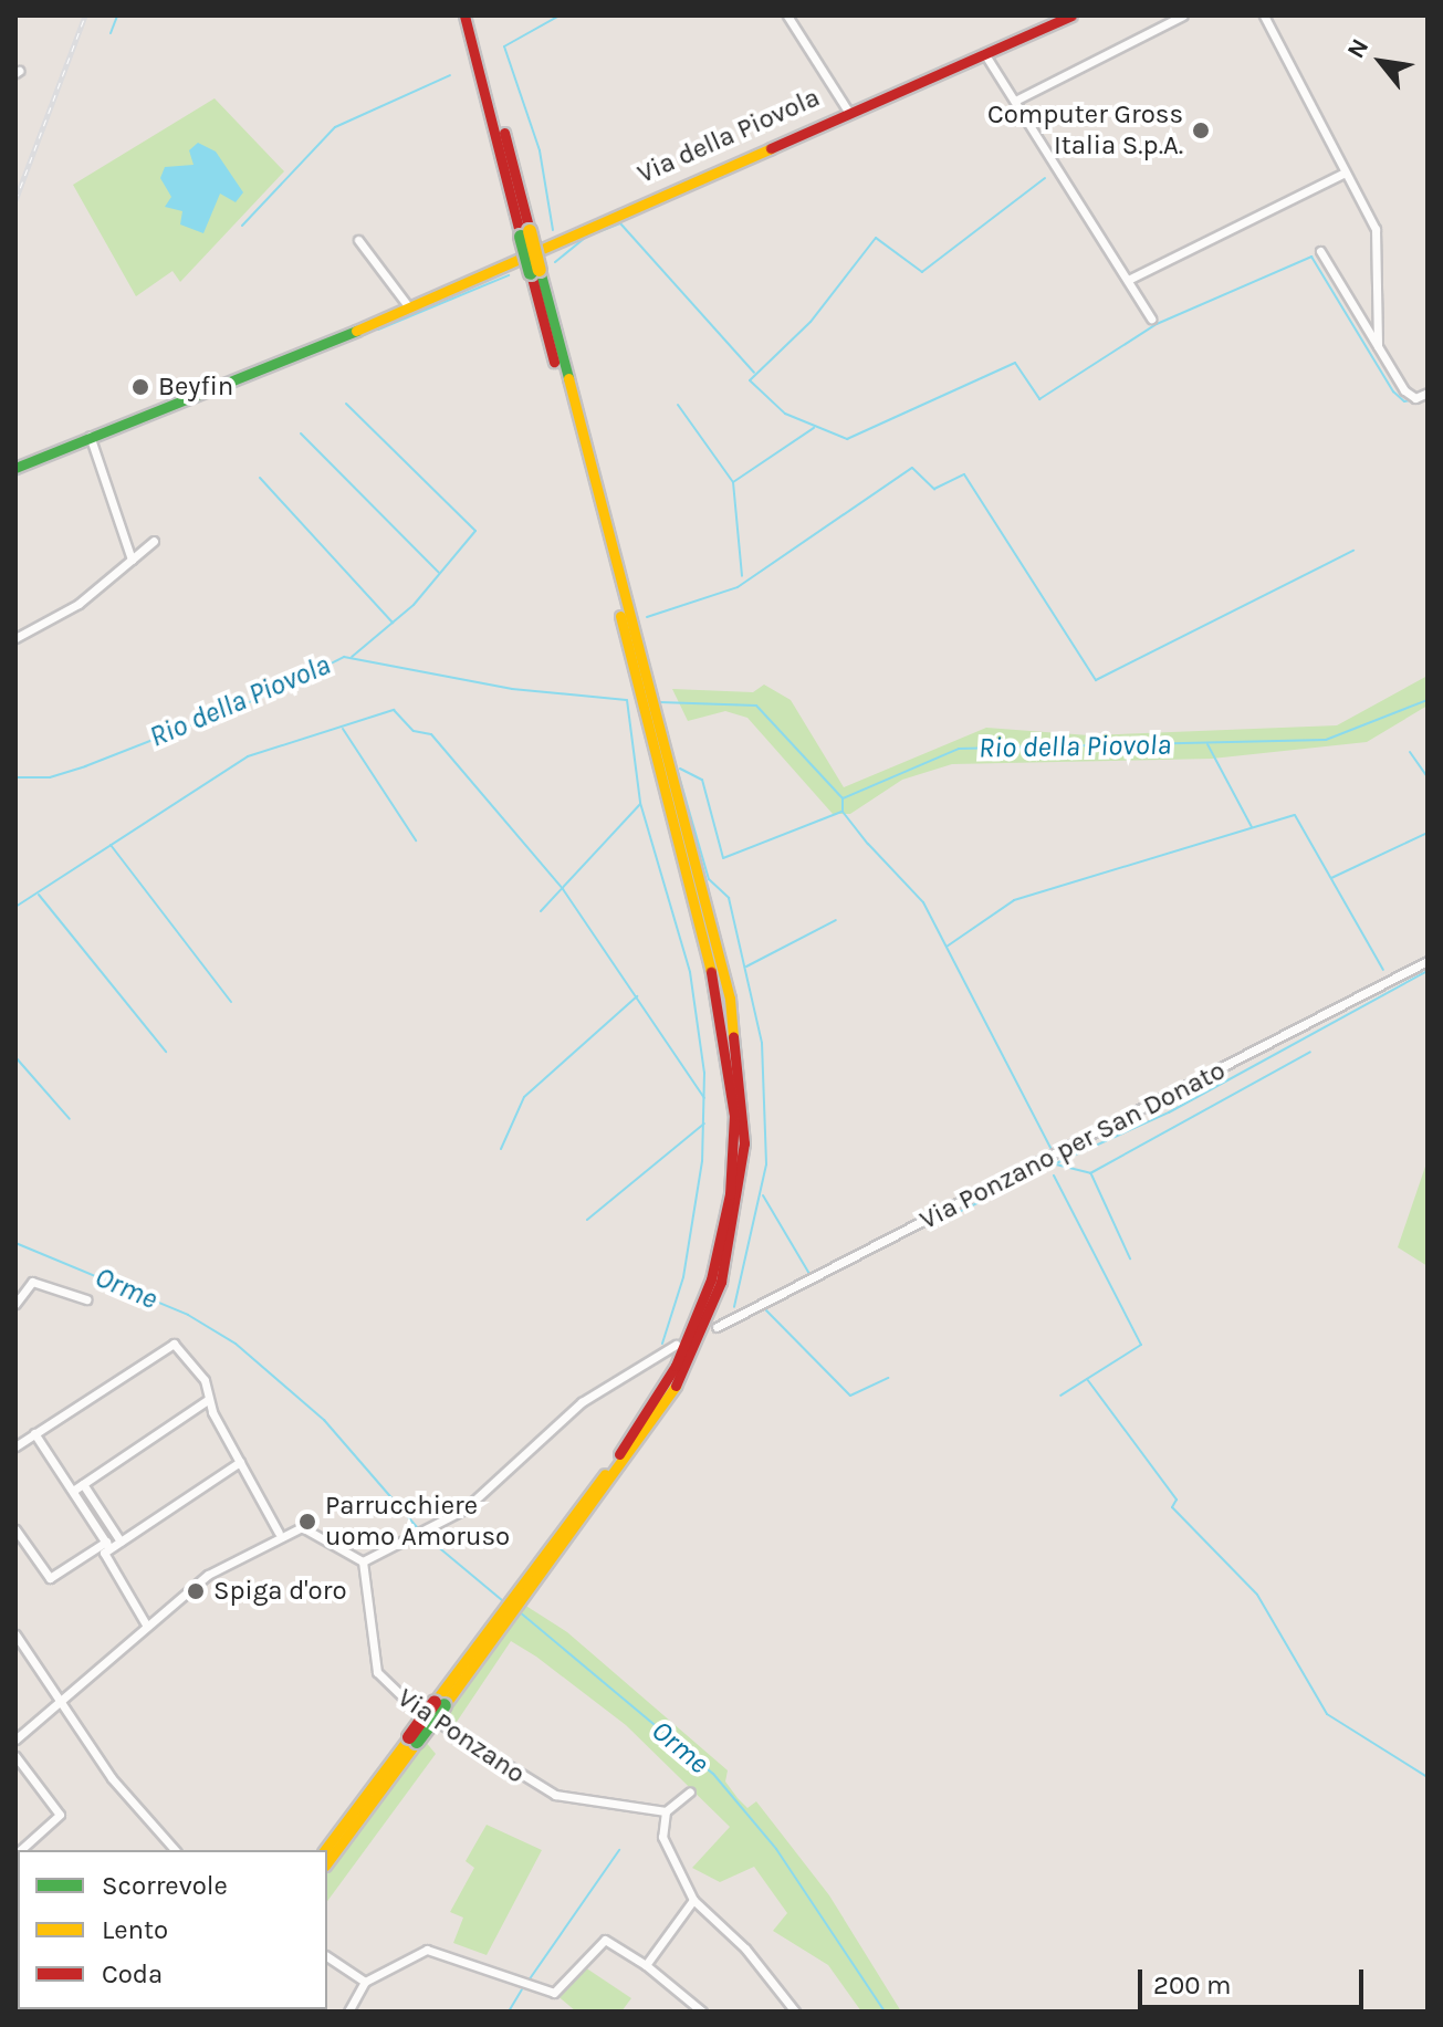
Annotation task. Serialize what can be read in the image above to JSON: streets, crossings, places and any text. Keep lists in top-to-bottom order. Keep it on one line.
{"streets":{"main road":["Via della Piovola"],"street":["Via Ponzano per San Donato","Via Ponzano"]},"water":["Rio della Piovola","Orme"],"places":["Computer Gross Italia S.p.A.","Beyfin","Parrucchiere uomo Amoruso","Spiga d'oro"],"legend":["Scorrevole","Lento","Coda"],"scale_bar":"200 m","north":"top left"}
